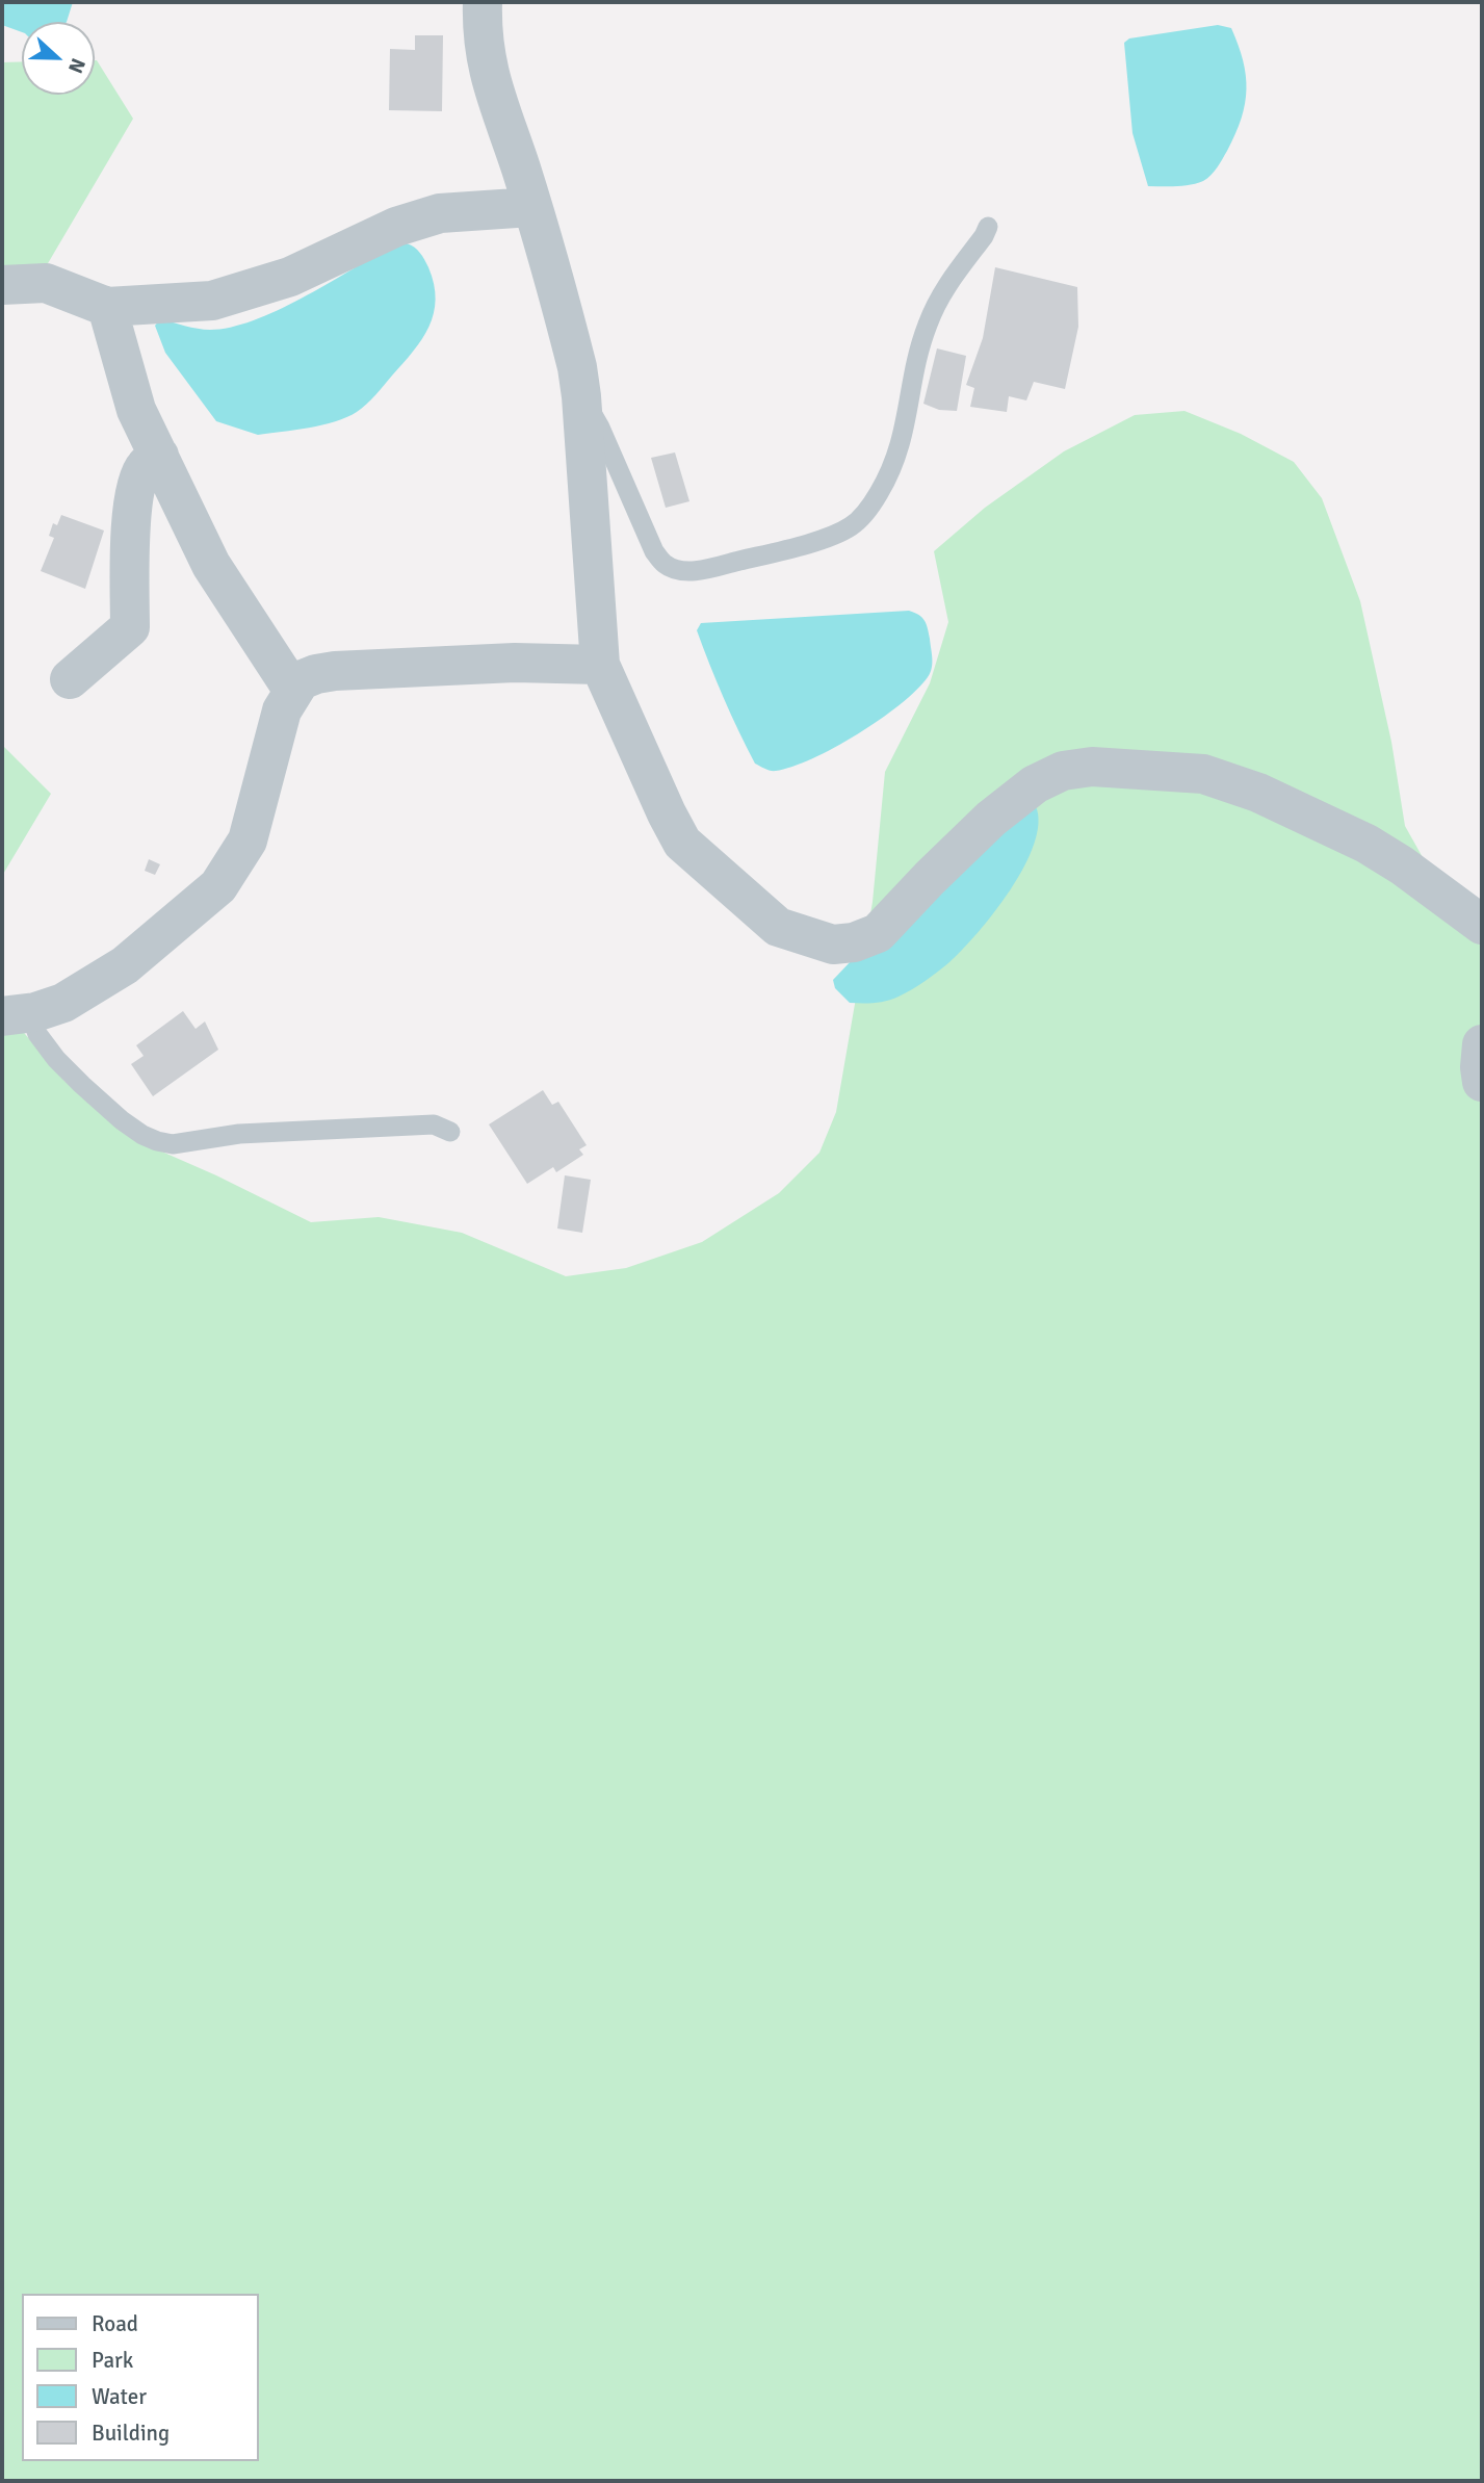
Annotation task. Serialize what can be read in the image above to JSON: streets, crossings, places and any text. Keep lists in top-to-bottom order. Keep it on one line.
{"legend":["Road","Park","Water","Building"],"north":"right"}
